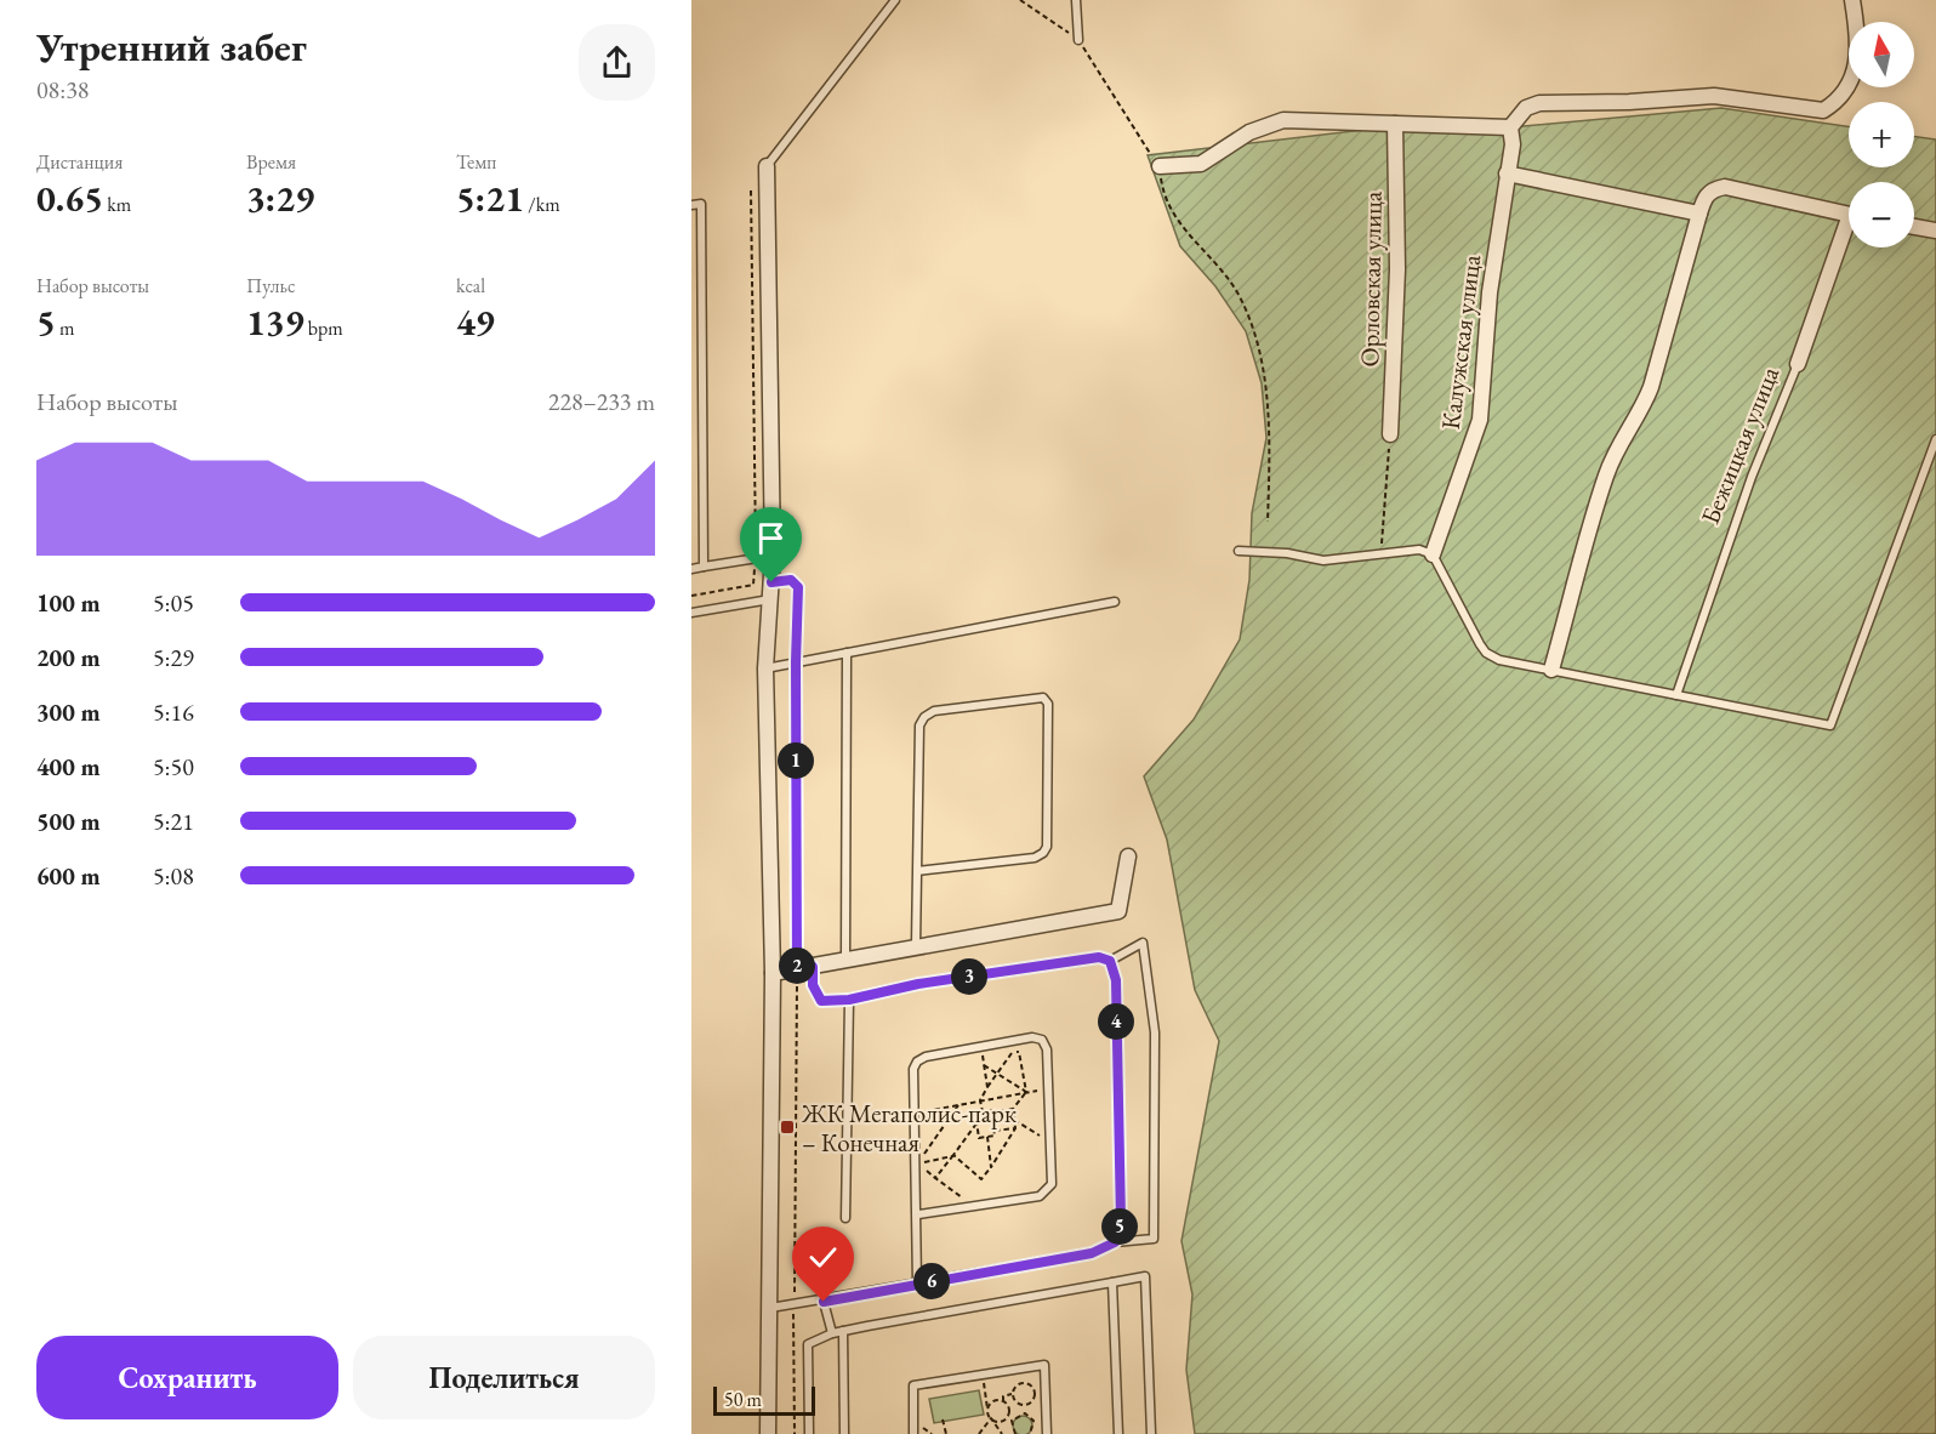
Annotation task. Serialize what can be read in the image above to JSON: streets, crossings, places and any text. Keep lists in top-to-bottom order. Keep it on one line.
{"streets":{"street":["Орловская улица","Калужская улица","Бежицкая улица"]},"places":{"transit":["ЖК Мегаполис-парк – Конечная"]},"scale_bar":"50 m","north":"top","page":{"heading":["Утренний забег","08:38"],"map_buttons":["+","−"],"stats":[["Дистанция","0.65 km"],["Время","3:29"],["Темп","5:21 /km"],["Набор высоты","5 m"],["Пульс","139 bpm"],["kcal","49"]],"chart":["Набор высоты","228–233 m"],"list":[{"name":"100 m","note":"5:05"},{"name":"200 m","note":"5:29"},{"name":"300 m","note":"5:16"},{"name":"400 m","note":"5:50"},{"name":"500 m","note":"5:21"},{"name":"600 m","note":"5:08"}],"pins":["1","2","3","4","5","6"],"buttons":["Сохранить","Поделиться"],"scale":"50 m"}}
